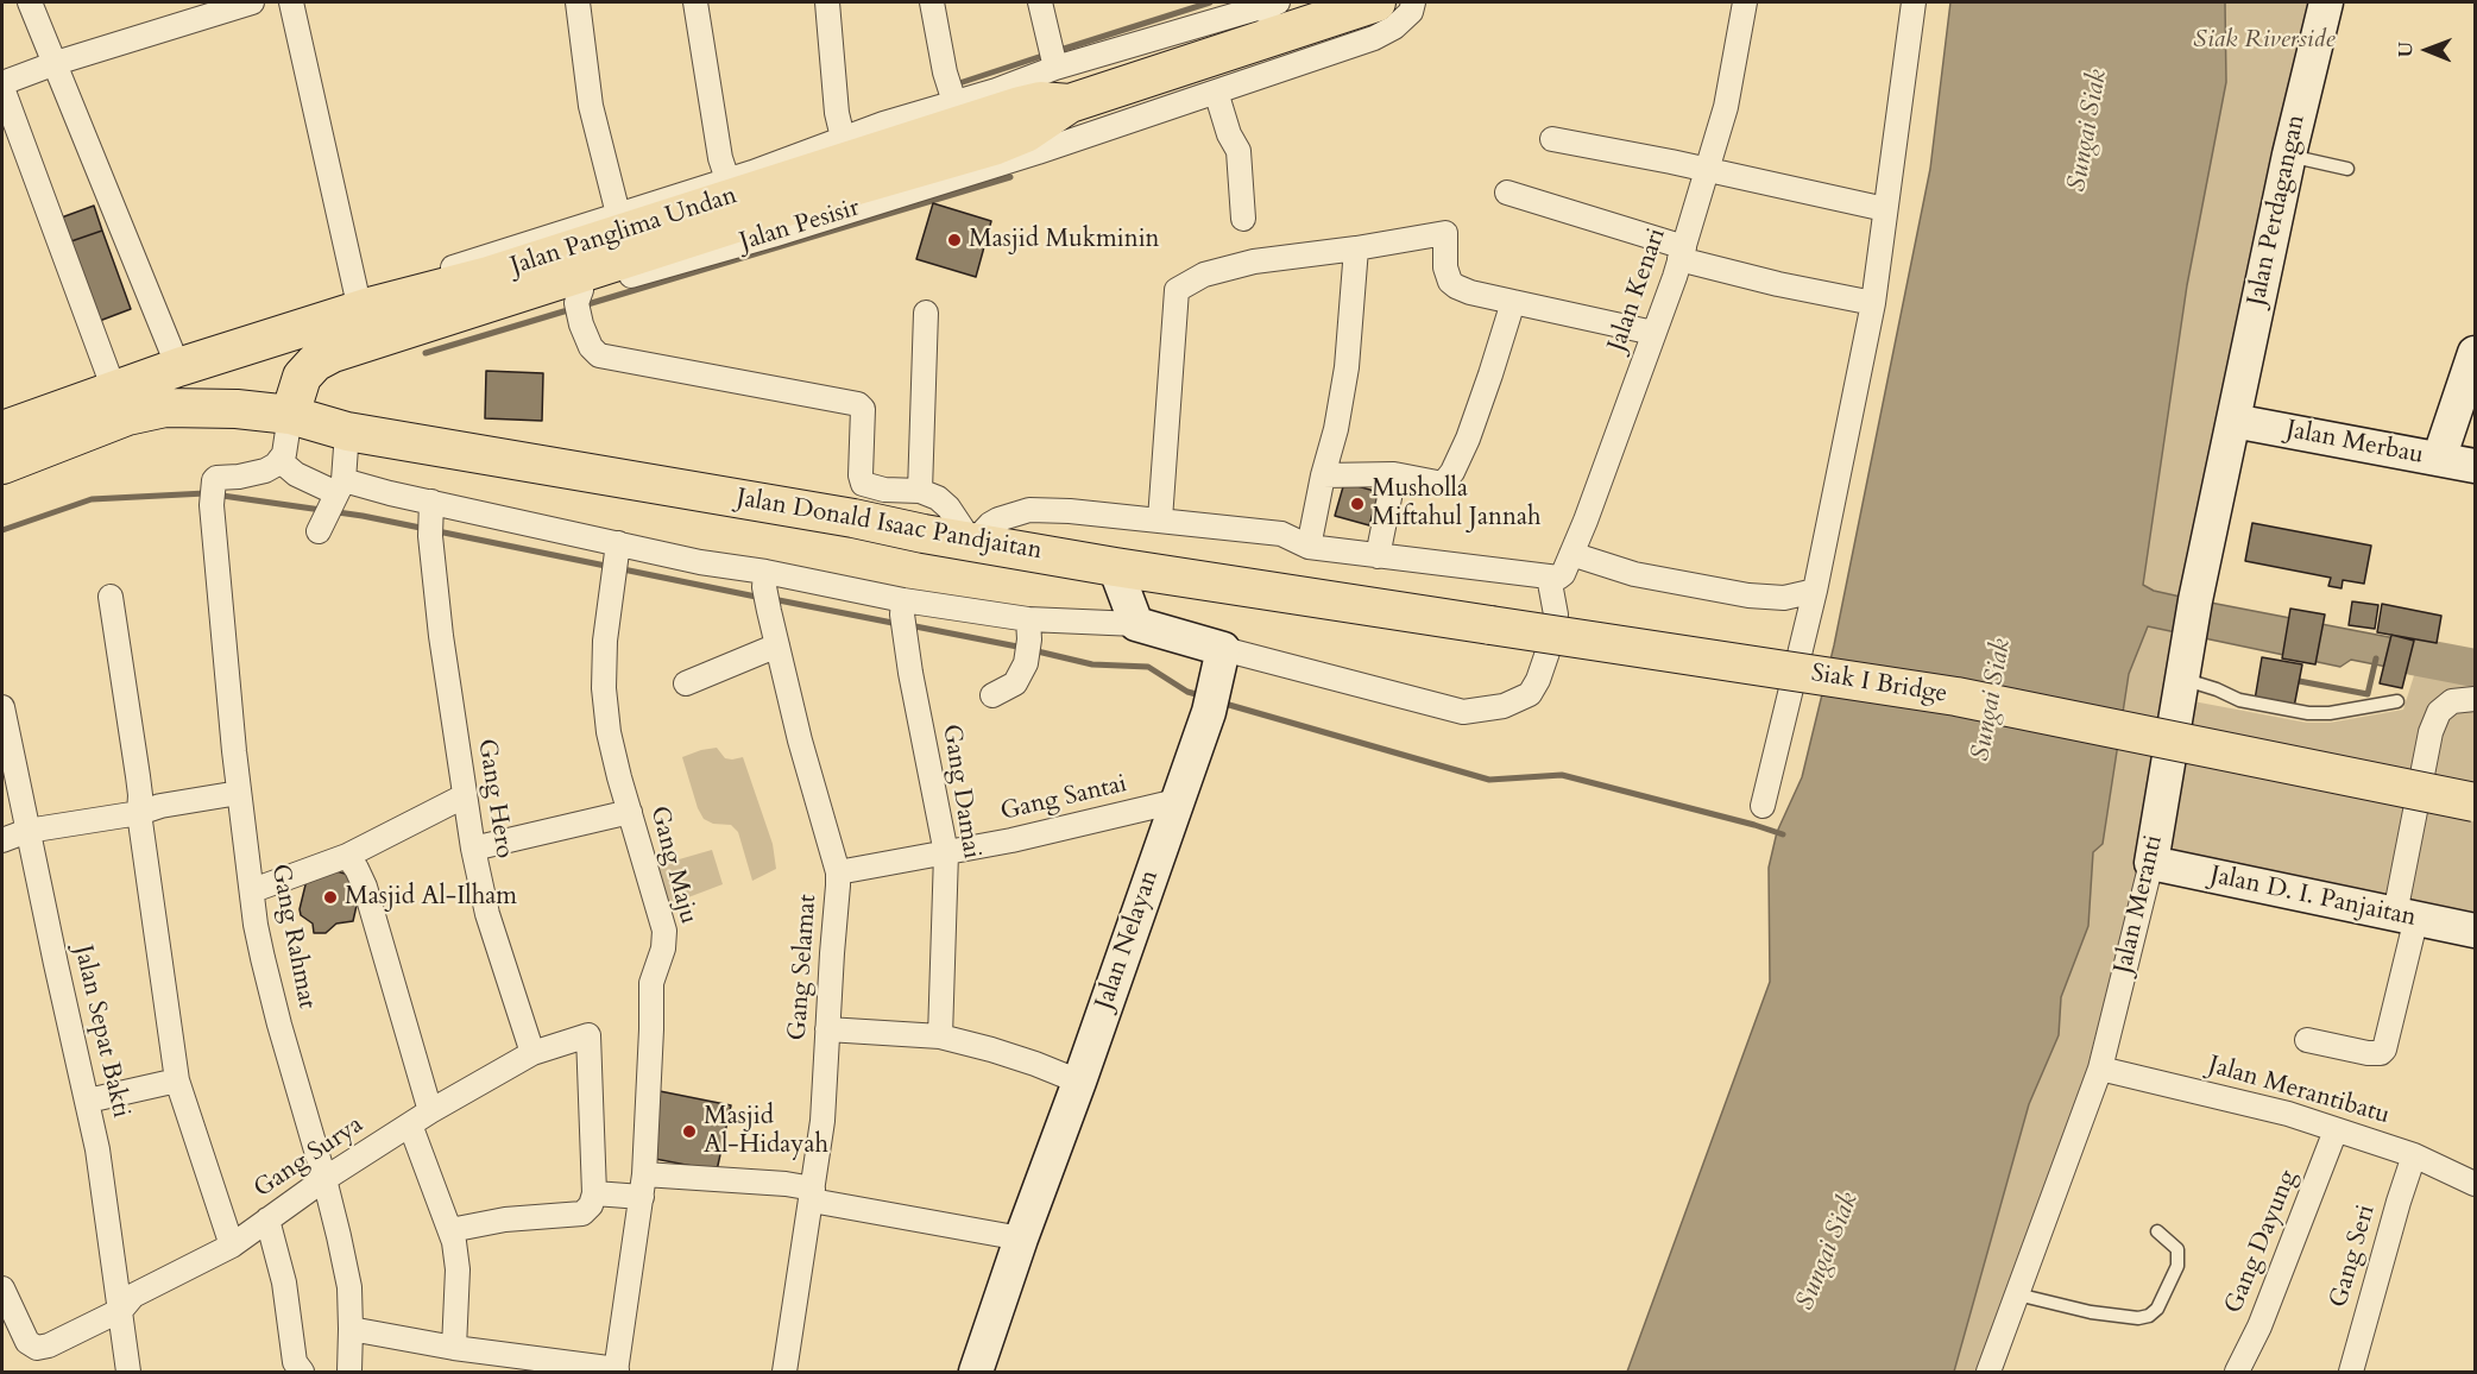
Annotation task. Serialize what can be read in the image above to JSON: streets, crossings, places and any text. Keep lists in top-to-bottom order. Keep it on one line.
{"streets":{"main road":["Jalan Panglima Undan","Jalan Donald Isaac Pandjaitan","Siak I Bridge"],"street":["Jalan Perdagangan","Jalan Pesisir","Jalan Kenari","Jalan Merbau","Gang Damai","Gang Hero","Gang Santai","Gang Maju","Jalan D. I. Panjaitan","Jalan Meranti","Gang Rahmat","Jalan Nelayan","Gang Selamat","Jalan Sepat Bakti","Jalan Merantibatu","Gang Surya","Gang Dayung","Gang Seri"]},"crossings":[["Jalan Perdagangan","Jalan Merbau"],["Jalan Perdagangan","Jalan Meranti"],["Jalan Pesisir","Jalan Panglima Undan"],["Jalan Panglima Undan","Jalan Donald Isaac Pandjaitan"],["Jalan Merbau","Jalan Meranti"],["Jalan Donald Isaac Pandjaitan","Siak I Bridge"],["Gang Damai","Gang Santai"],["Gang Hero","Gang Surya"],["Gang Santai","Jalan Nelayan"],["Gang Santai","Gang Selamat"],["Jalan D. I. Panjaitan","Jalan Meranti"],["Jalan Meranti","Jalan Merantibatu"],["Gang Rahmat","Gang Surya"],["Jalan Sepat Bakti","Gang Surya"],["Jalan Merantibatu","Gang Dayung"],["Jalan Merantibatu","Gang Seri"]],"water":["Sungai Siak"],"parks":["Siak Riverside"],"places":["Masjid Mukminin","Musholla Miftahul Jannah","Masjid Al-Ilham","Masjid Al-Hidayah"],"north":"left"}
